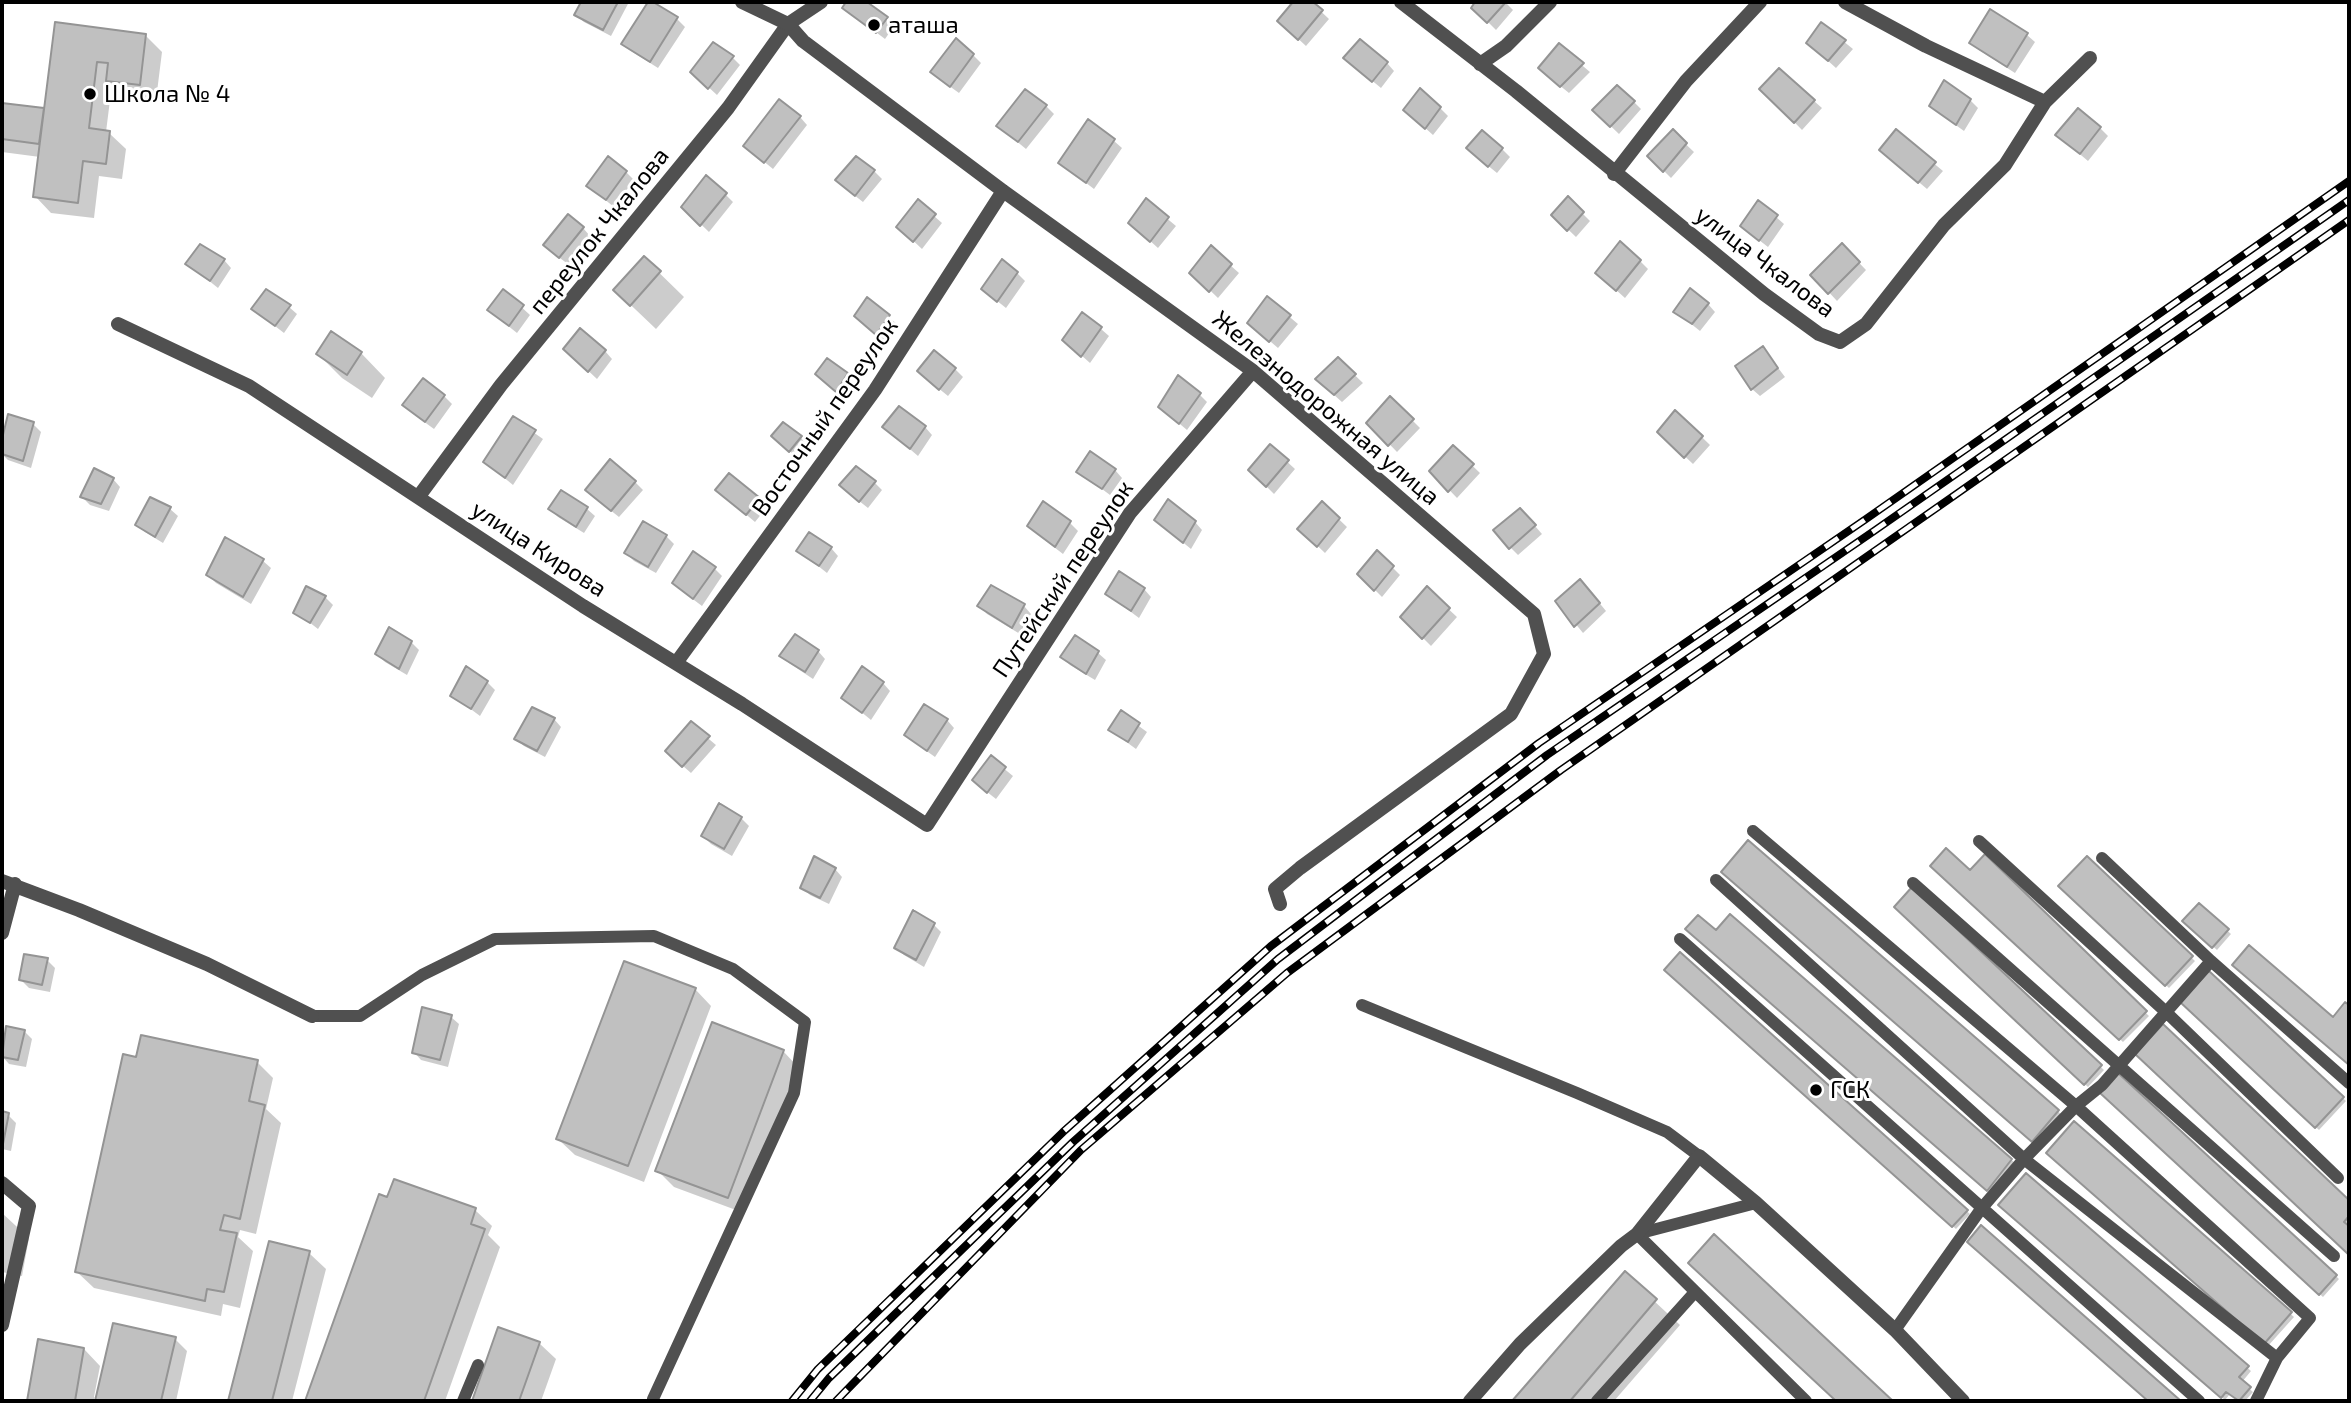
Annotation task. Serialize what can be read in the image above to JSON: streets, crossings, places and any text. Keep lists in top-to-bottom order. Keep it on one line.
{"streets":{"street":["переулок Чкалова","улица Чкалова","Железнодорожная улица","Восточный переулок","улица Кирова","Путейский переулок"]},"crossings":[["переулок Чкалова","Железнодорожная улица"],["переулок Чкалова","улица Кирова"],["Железнодорожная улица","Восточный переулок"],["Железнодорожная улица","Путейский переулок"],["Восточный переулок","улица Кирова"],["улица Кирова","Путейский переулок"]],"places":["аташа","Школа № 4","ГСК"]}
